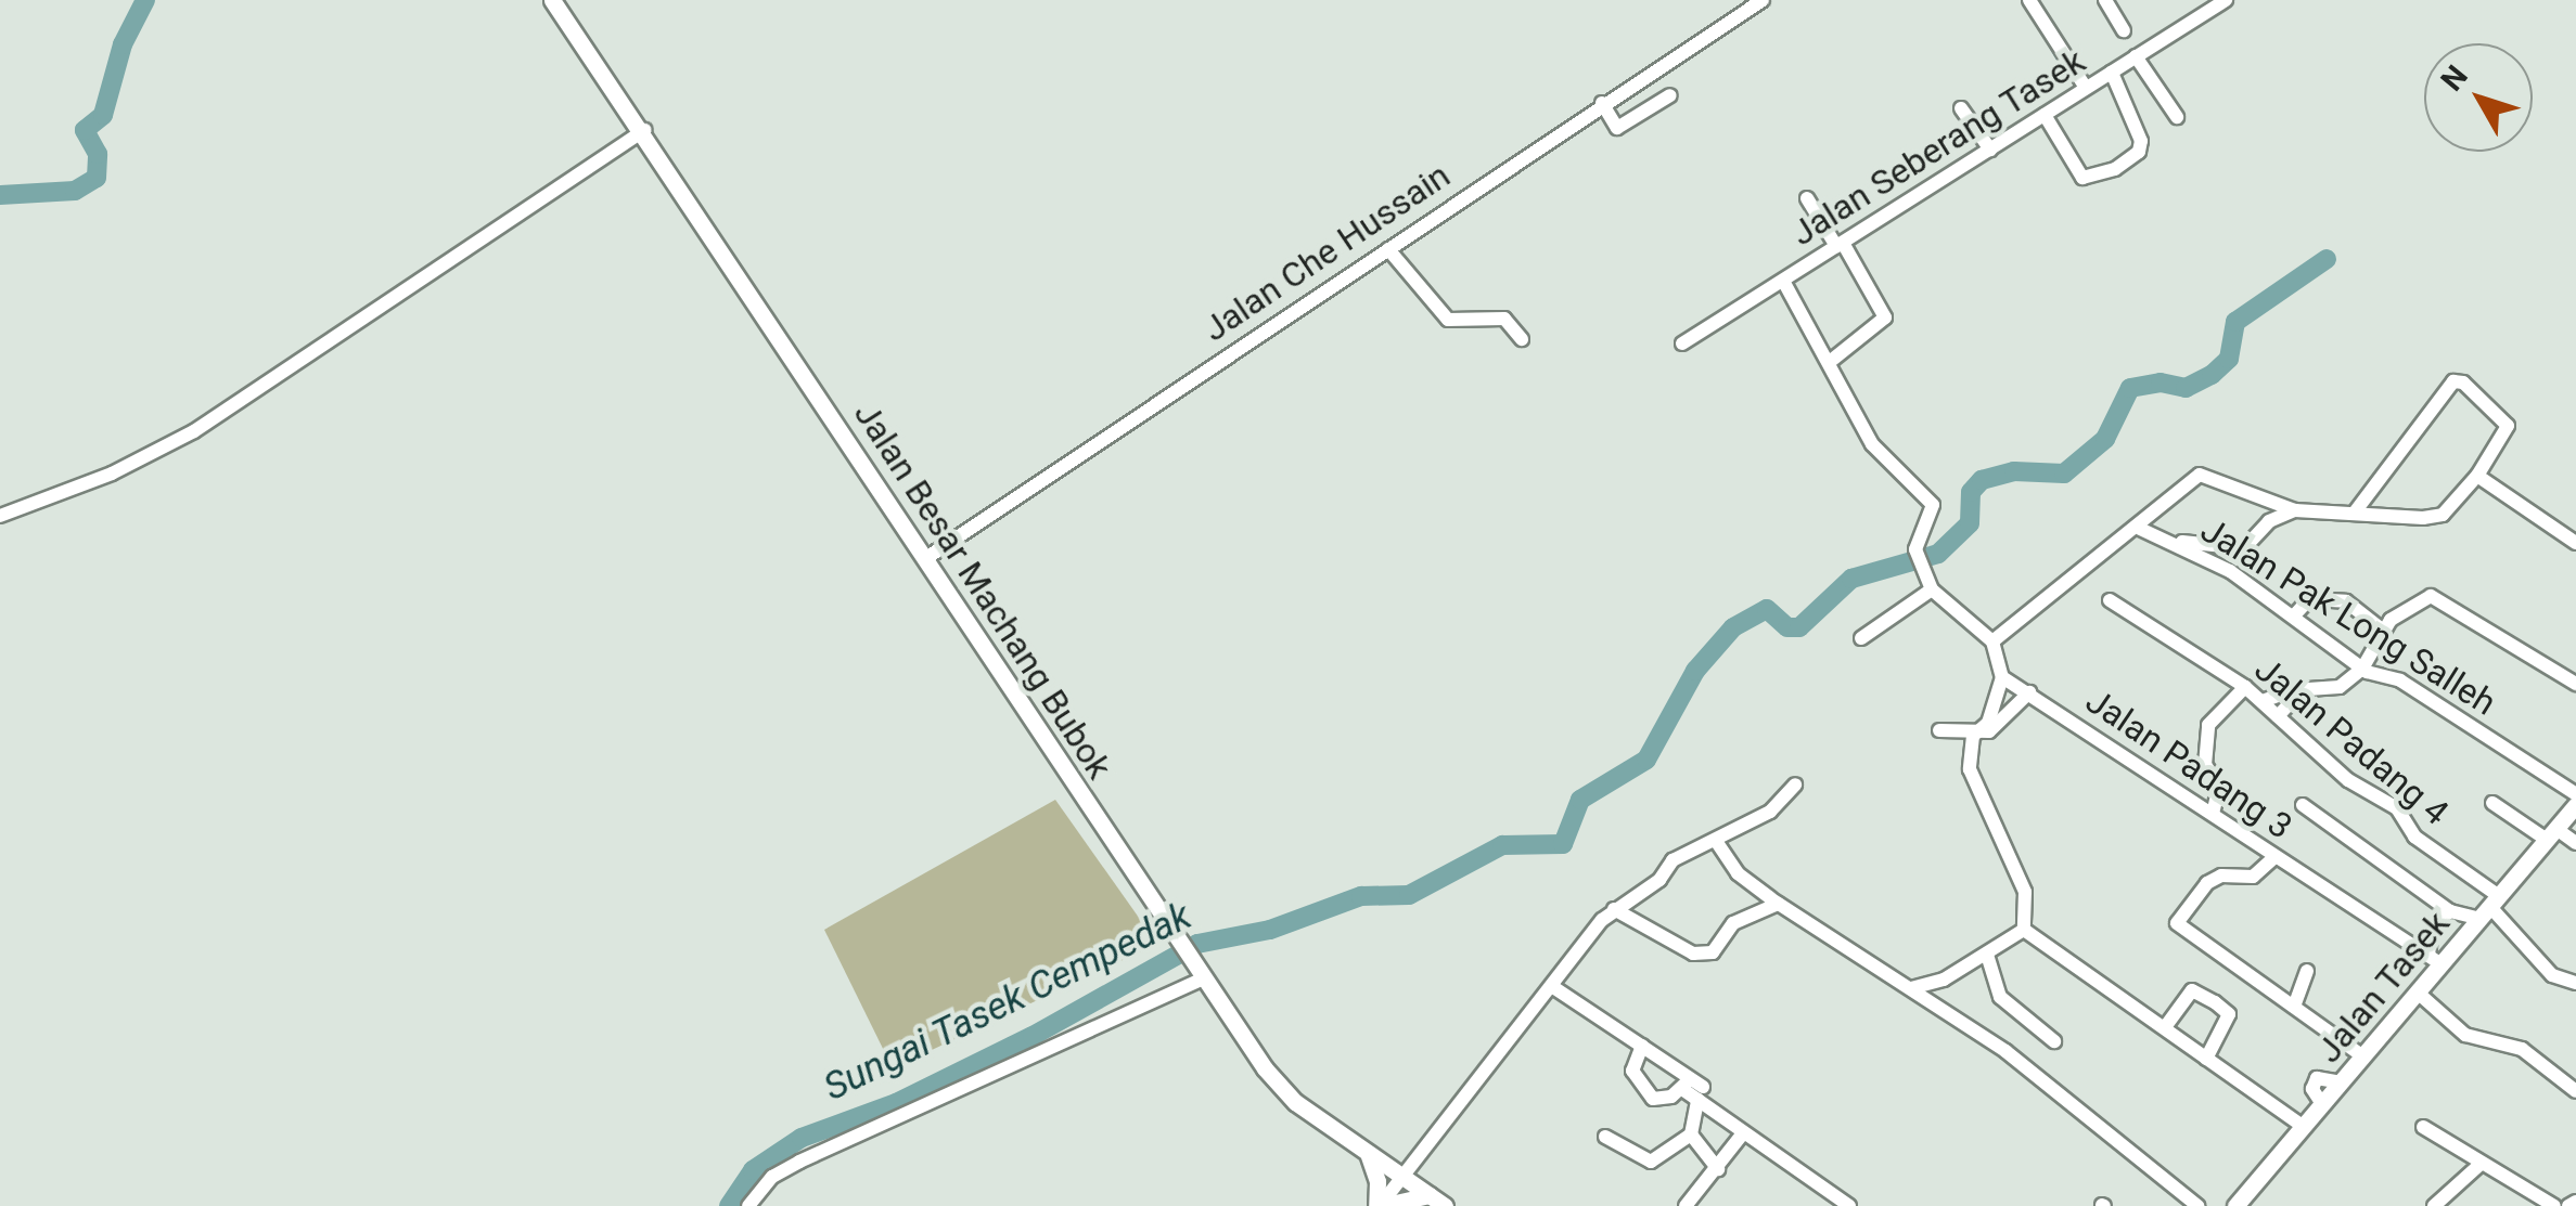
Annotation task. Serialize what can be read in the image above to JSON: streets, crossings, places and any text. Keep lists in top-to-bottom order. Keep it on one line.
{"streets":{"main road":["Jalan Besar Machang Bubok","Jalan Tasek"],"street":["Jalan Seberang Tasek","Jalan Che Hussain","Jalan Pak Long Salleh","Jalan Padang 4","Jalan Padang 3"]},"crossings":[["Jalan Che Hussain","Jalan Besar Machang Bubok"],["Jalan Padang 4","Jalan Tasek"],["Jalan Padang 3","Jalan Tasek"]],"water":["Sungai Tasek Cempedak"],"north":"top left"}
